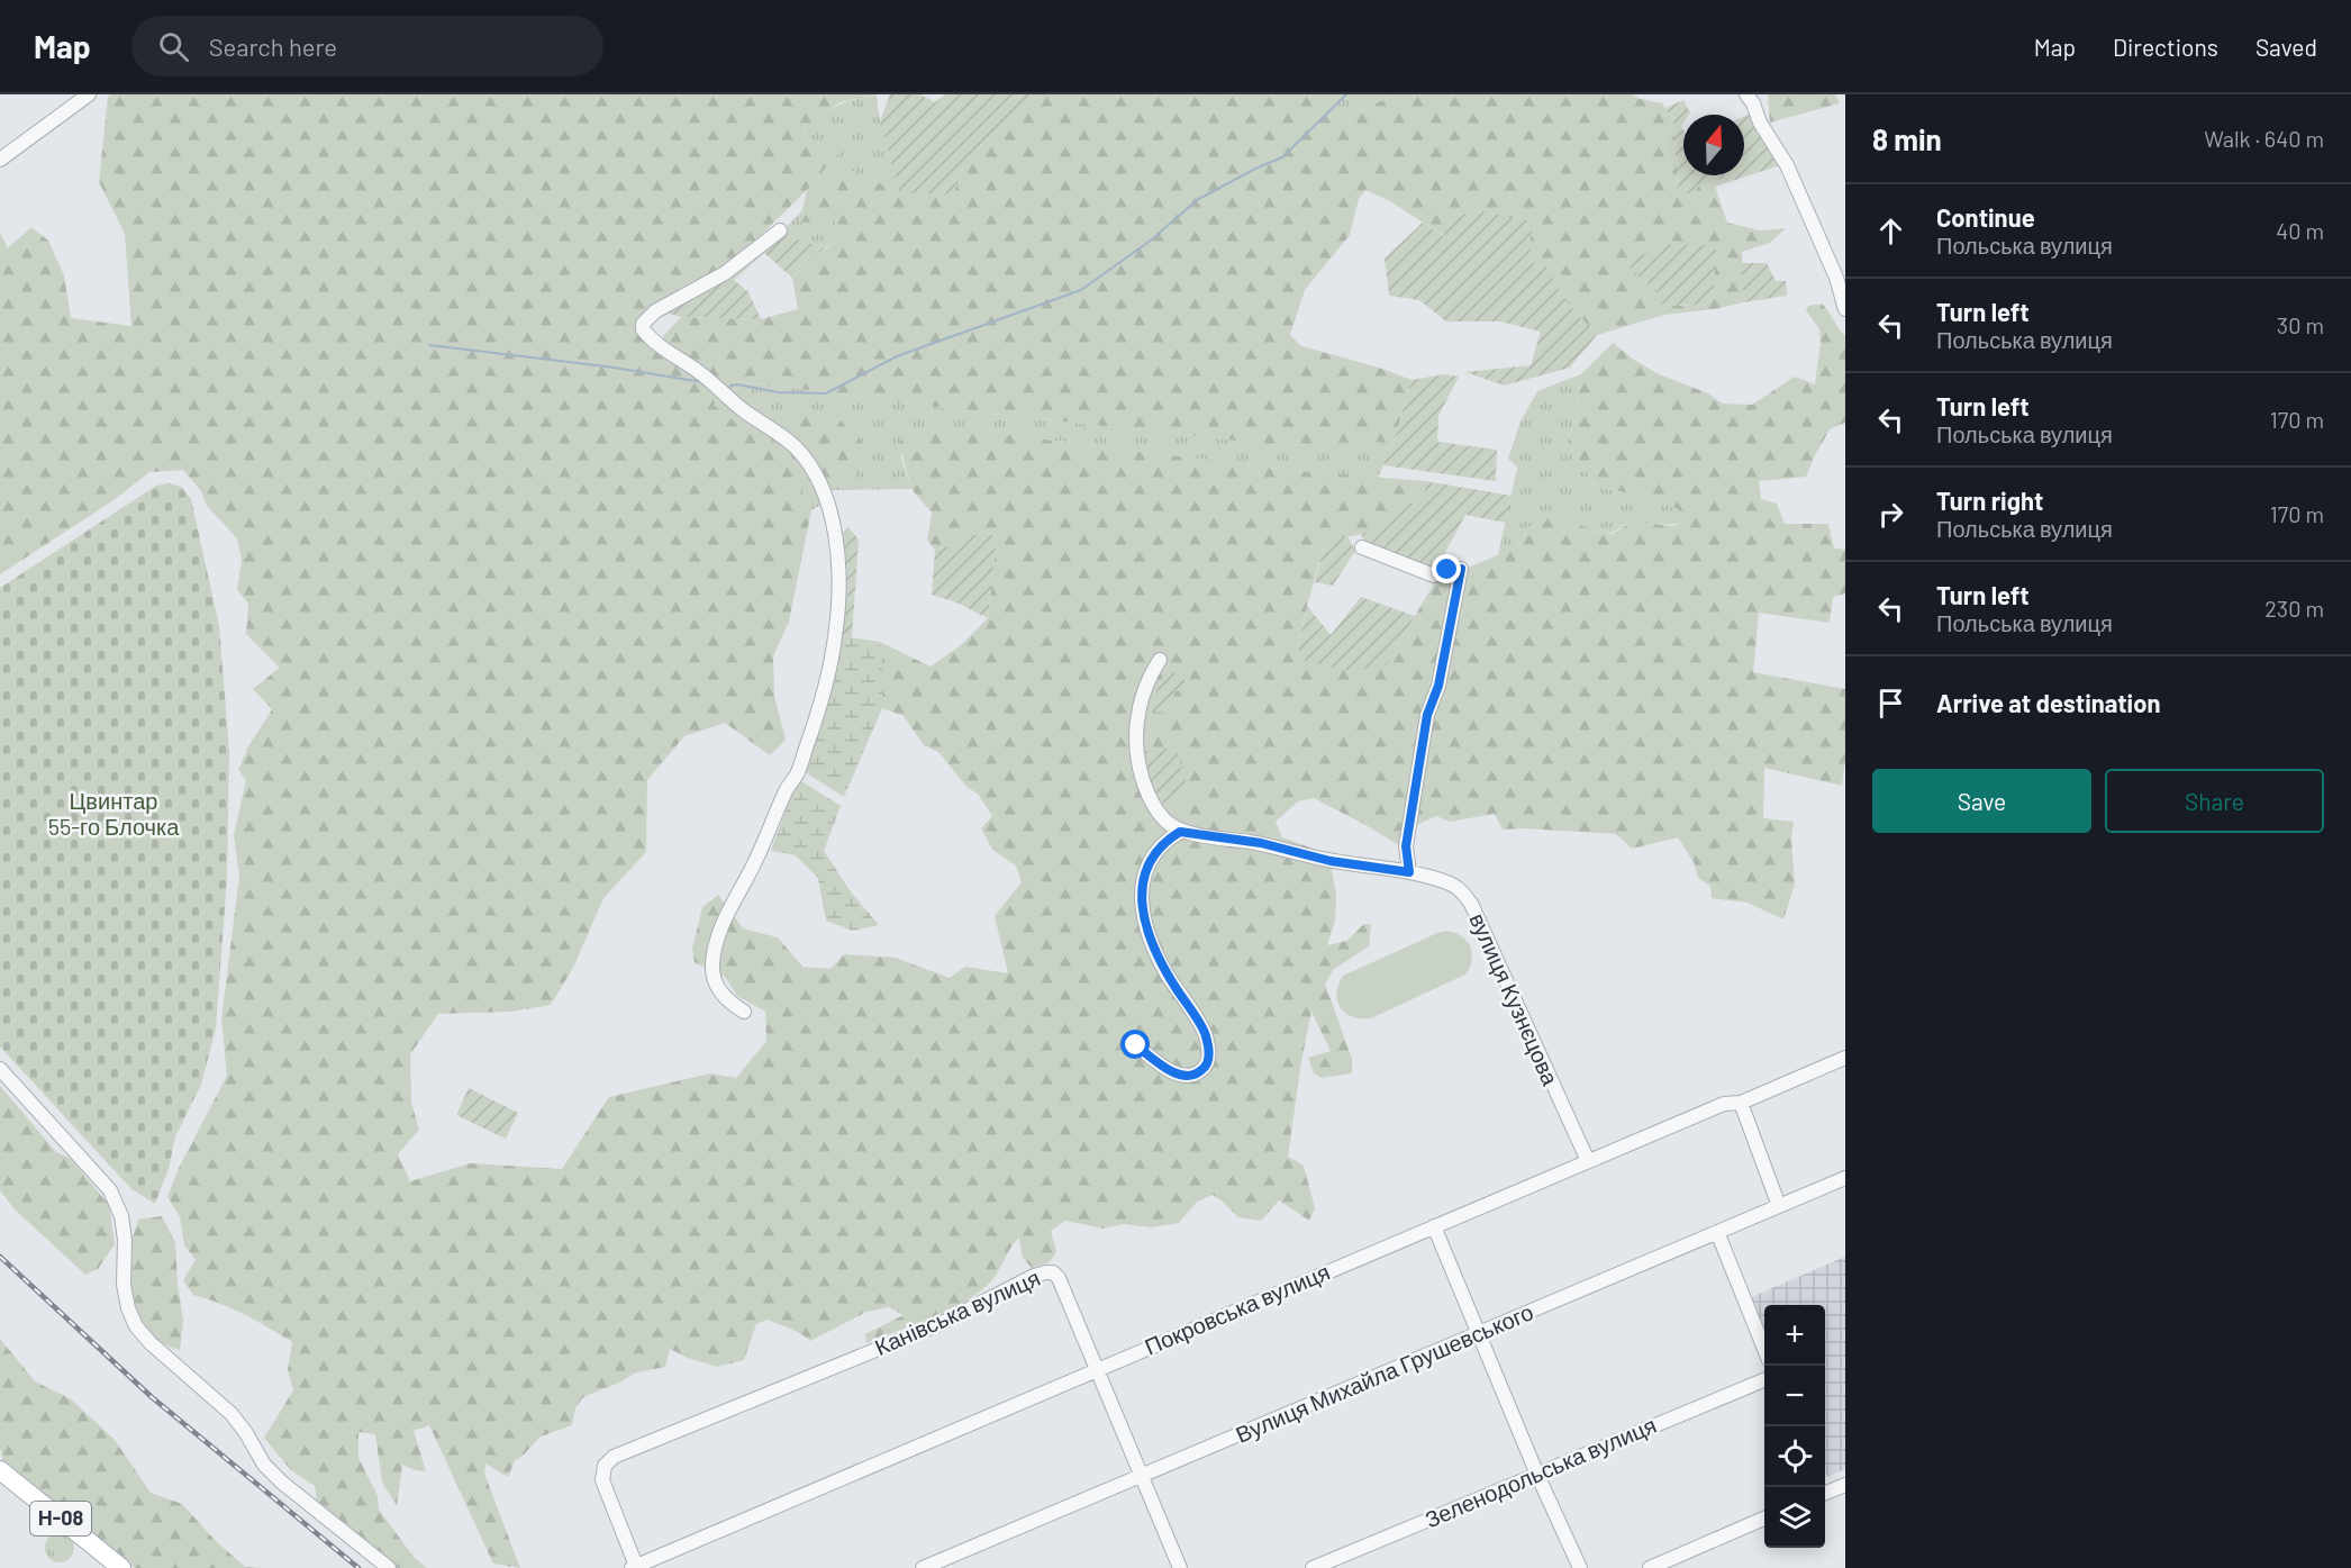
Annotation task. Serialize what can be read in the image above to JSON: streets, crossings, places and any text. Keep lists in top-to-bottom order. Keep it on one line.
{"streets":{"main road":["Н-08"],"street":["вулиця Кузнєцова","Покровська вулиця","Канівська вулиця","Вулиця Михайла Грушевського","Зеленодольська вулиця"]},"crossings":[["вулиця Кузнєцова","Покровська вулиця"],["Покровська вулиця","Канівська вулиця"],["Канівська вулиця","Вулиця Михайла Грушевського"]],"parks":["Цвинтар 55-го Блочка"],"north":"top","page":{"header":"Map","search":"Search here","nav":["Map","Directions","Saved"],"heading":["8 min","Walk · 640 m"],"list":[["Continue","Польська вулиця","40 m"],["Turn left","Польська вулиця","30 m"],["Turn left","Польська вулиця","170 m"],["Turn right","Польська вулиця","170 m"],["Turn left","Польська вулиця","230 m"],"Arrive at destination"],"buttons":["Save","Share"],"map_buttons":["+","−"]}}
